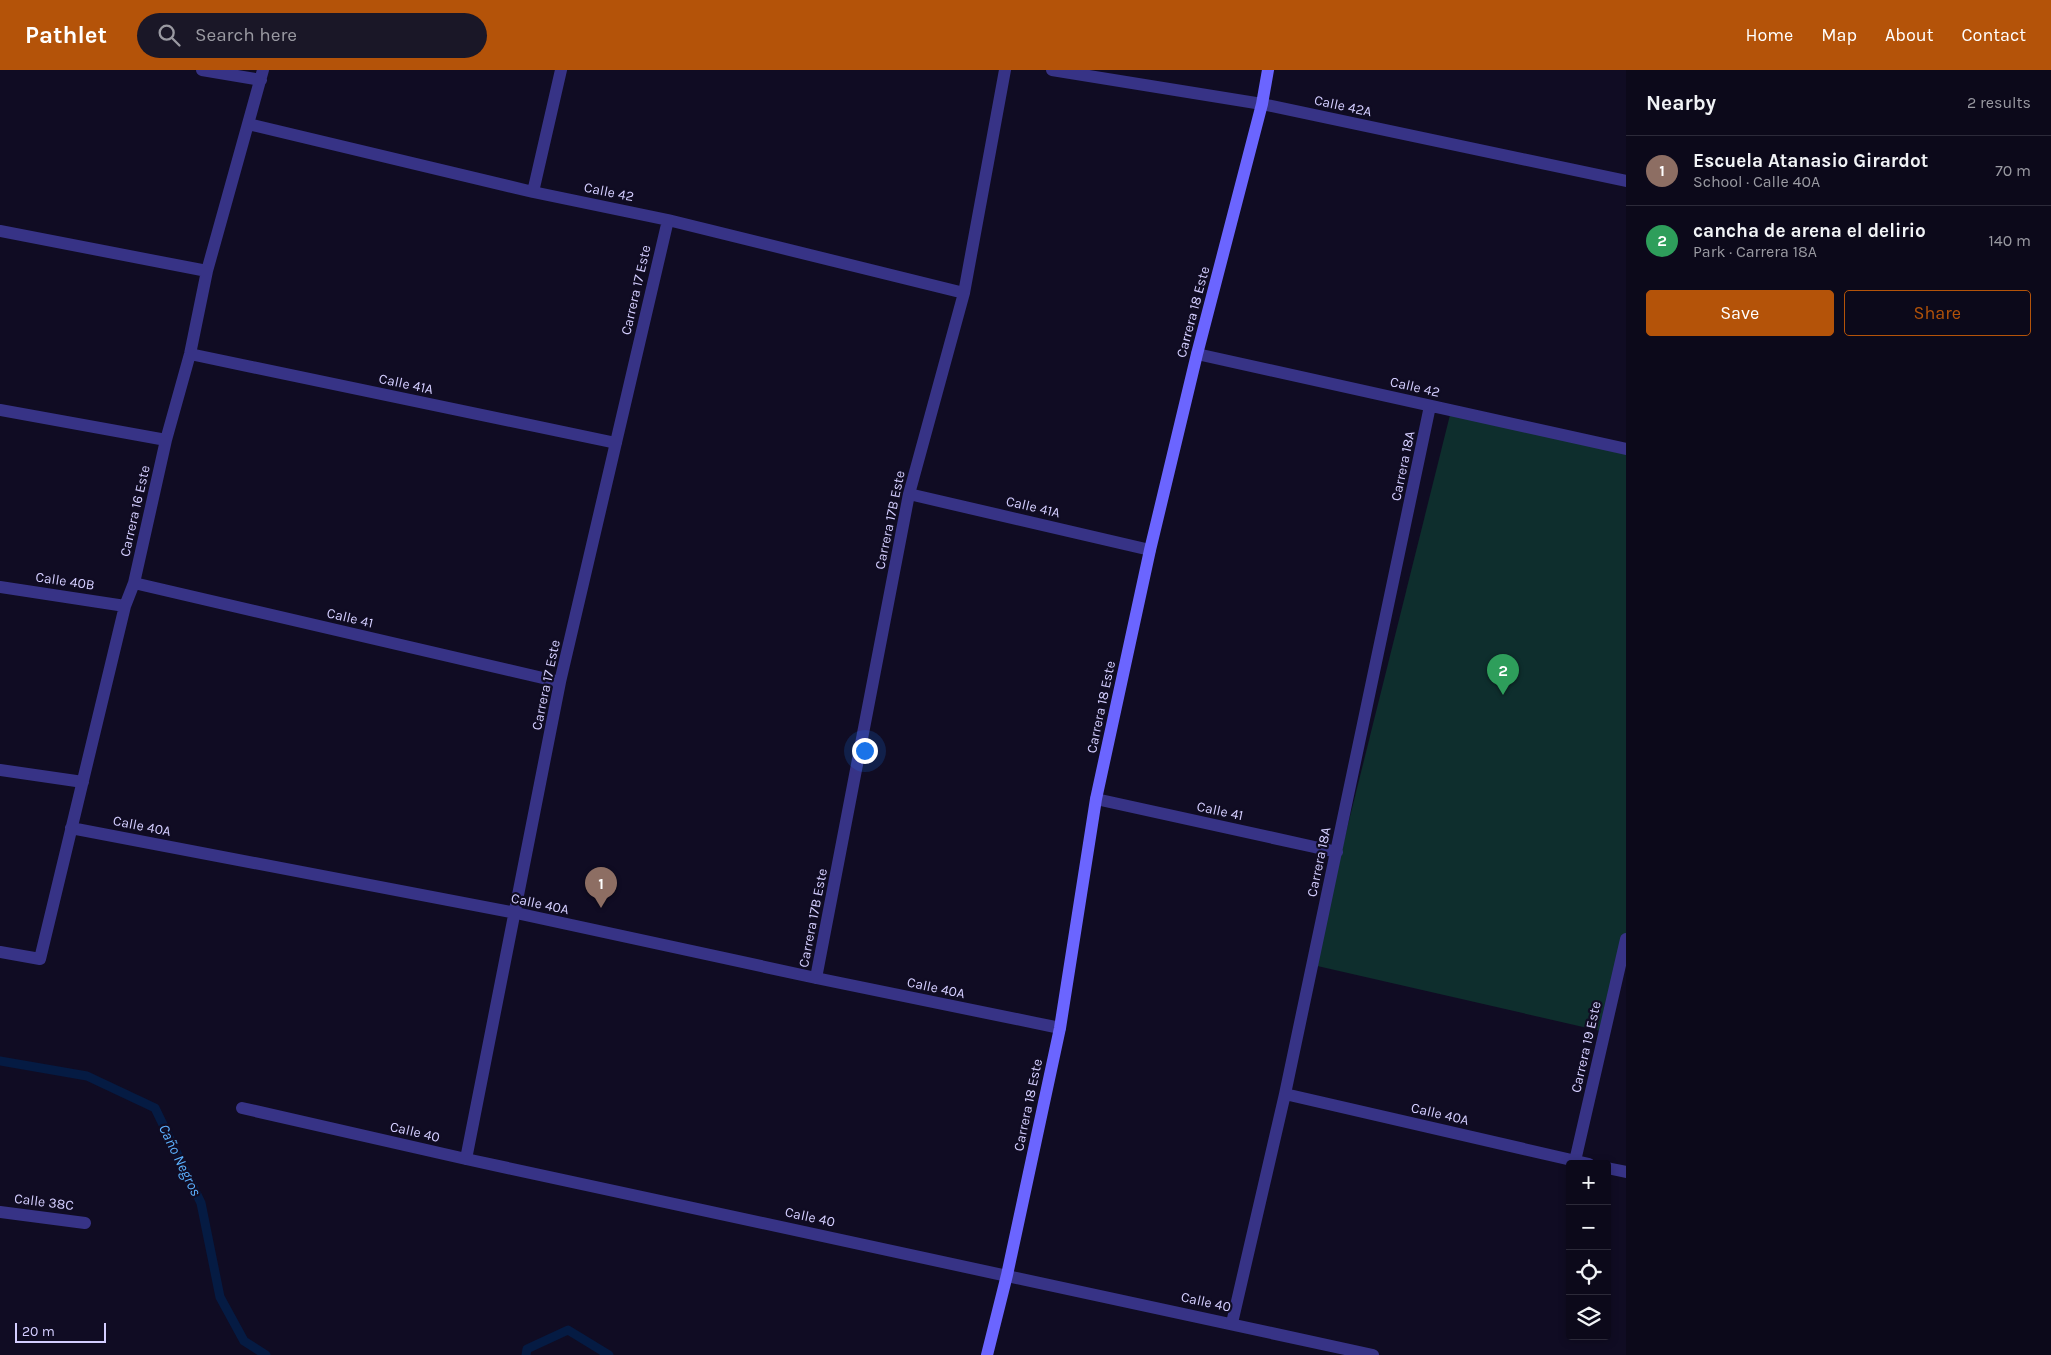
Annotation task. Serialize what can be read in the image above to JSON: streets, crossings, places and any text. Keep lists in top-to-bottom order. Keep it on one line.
{"streets":{"street":["Calle 42A","Calle 42","Carrera 17 Este","Carrera 18 Este","Calle 41A","Carrera 18A","Carrera 16 Este","Carrera 17B Este","Calle 40B","Calle 41","Calle 40A","Carrera 19 Este","Calle 40","Calle 38C"]},"crossings":[["Calle 42A","Carrera 18 Este"],["Calle 42","Carrera 17 Este"],["Calle 42","Carrera 18 Este"],["Calle 42","Carrera 18A"],["Calle 42","Carrera 16 Este"],["Calle 42","Carrera 17B Este"],["Carrera 17 Este","Calle 41A"],["Carrera 17 Este","Calle 41"],["Carrera 17 Este","Calle 40A"],["Carrera 17 Este","Calle 40"],["Carrera 18 Este","Calle 41A"],["Carrera 18 Este","Calle 41"],["Carrera 18 Este","Calle 40A"],["Carrera 18 Este","Calle 40"],["Calle 41A","Carrera 16 Este"],["Calle 41A","Carrera 17B Este"],["Carrera 18A","Calle 41"],["Carrera 18A","Calle 40A"],["Carrera 18A","Calle 40"],["Carrera 16 Este","Calle 40B"],["Carrera 16 Este","Calle 41"],["Carrera 16 Este","Calle 40A"],["Carrera 17B Este","Calle 40A"]],"water":["Caño Negros"],"scale_bar":"20 m","page":{"header":"Pathlet","search":"Search here","nav":["Home","Map","About","Contact"],"heading":["Nearby","2 results"],"list":[{"mark":"1","name":"Escuela Atanasio Girardot","note":"School · Calle 40A","value":"70 m"},{"mark":"2","name":"cancha de arena el delirio","note":"Park · Carrera 18A","value":"140 m"}],"buttons":["Save","Share"],"pins":["2","1"],"map_buttons":["+","−"],"scale":"20 m"}}
